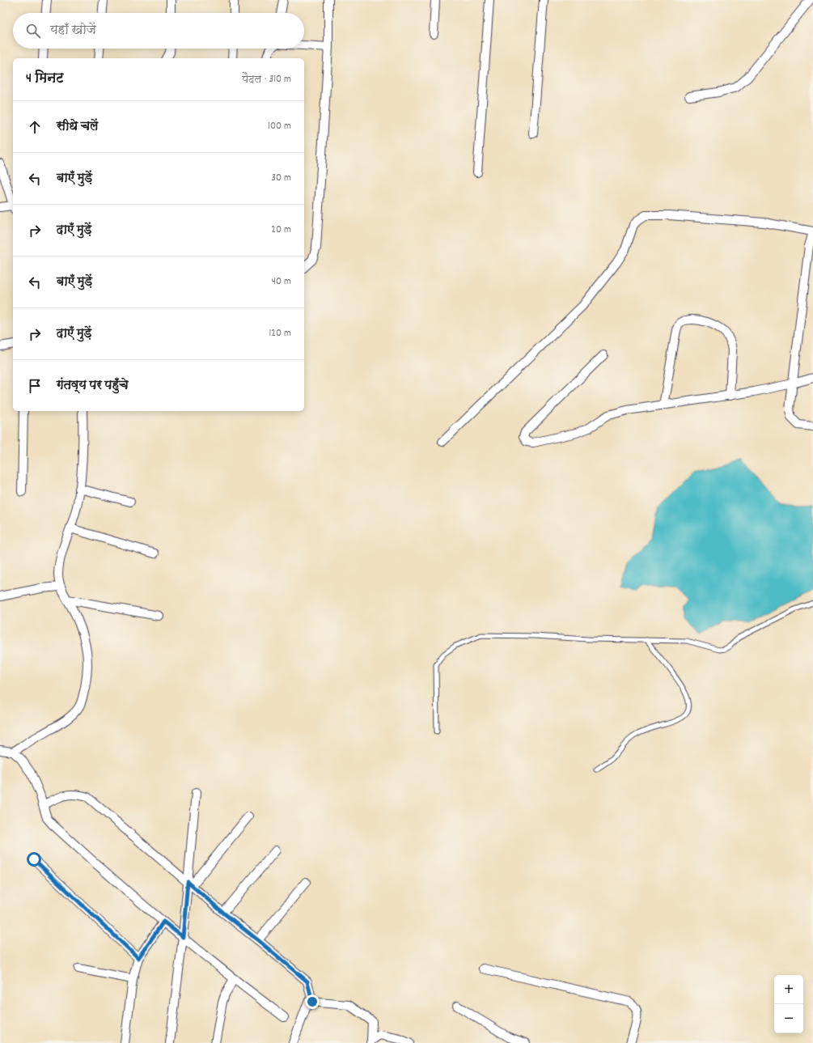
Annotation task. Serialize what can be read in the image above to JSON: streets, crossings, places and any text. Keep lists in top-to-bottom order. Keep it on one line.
{"page":{"search":"यहाँ खोजें","heading":["4 मिनट","पैदल · 310 m"],"list":[["सीधे चलें","100 m"],["बाएँ मुड़ें","30 m"],["दाएँ मुड़ें","20 m"],["बाएँ मुड़ें","40 m"],["दाएँ मुड़ें","120 m"],"गंतव्य पर पहुँचे"],"map_buttons":["+","−"]}}
